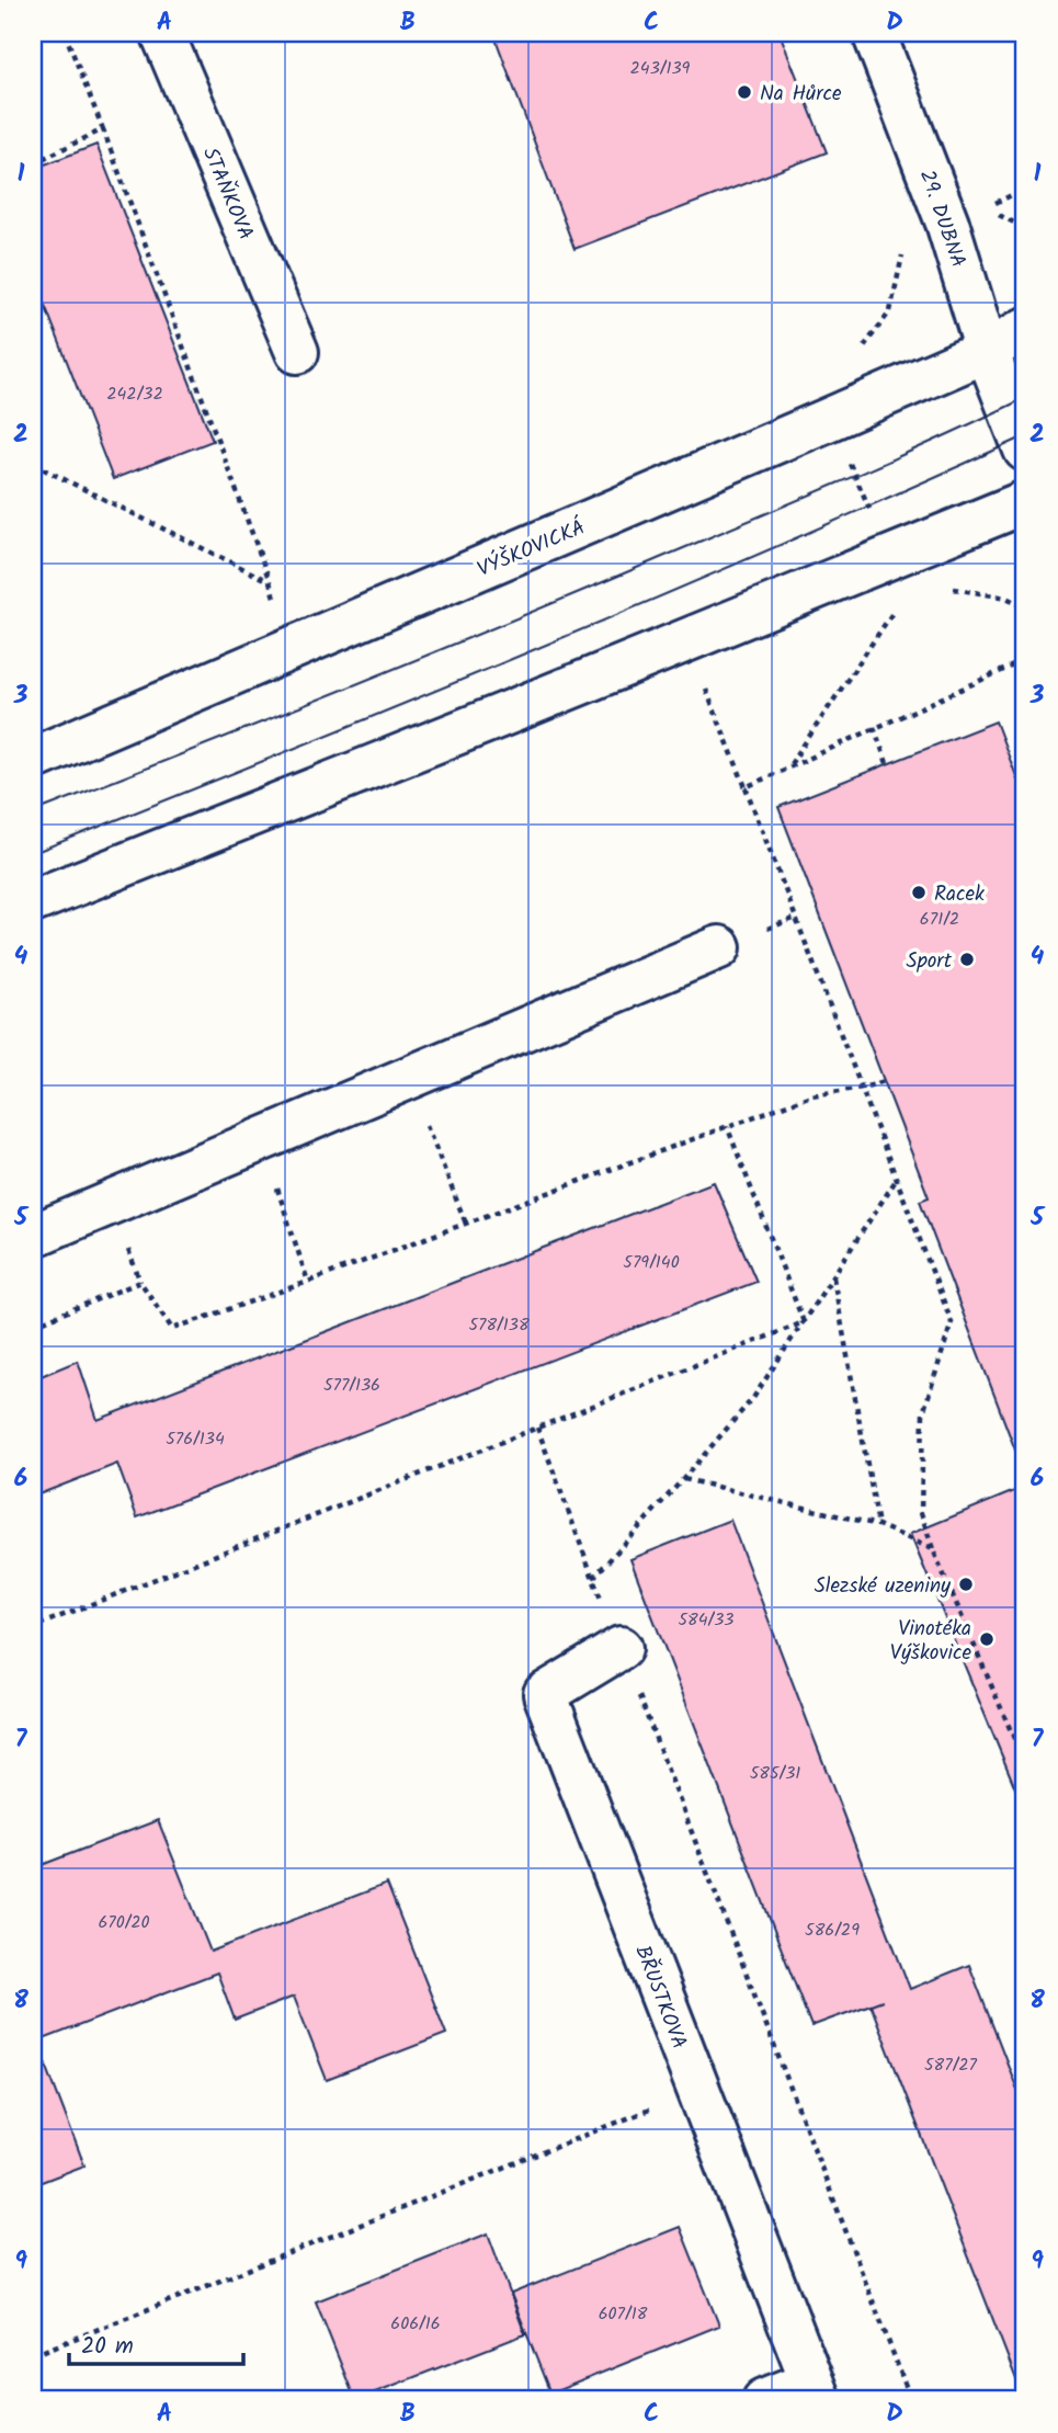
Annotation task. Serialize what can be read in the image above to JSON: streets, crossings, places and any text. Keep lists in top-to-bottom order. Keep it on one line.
{"streets":{"street":["STAŇKOVA","29. DUBNA","VÝŠKOVICKÁ","BŘUSTKOVA"]},"crossings":[["29. DUBNA","VÝŠKOVICKÁ"]],"places":["Na Hůrce","Racek","Sport","Slezské uzeniny","Vinotéka Výškovice"],"house_numbers":["243/139","242/32","671/2","579/140","578/138","577/136","576/134","584/33","585/31","670/20","586/29","587/27","607/18","606/16"],"scale_bar":"20 m","grid":{"columns":["A","B","C","D"],"rows":["1","2","3","4","5","6","7","8","9"]}}
